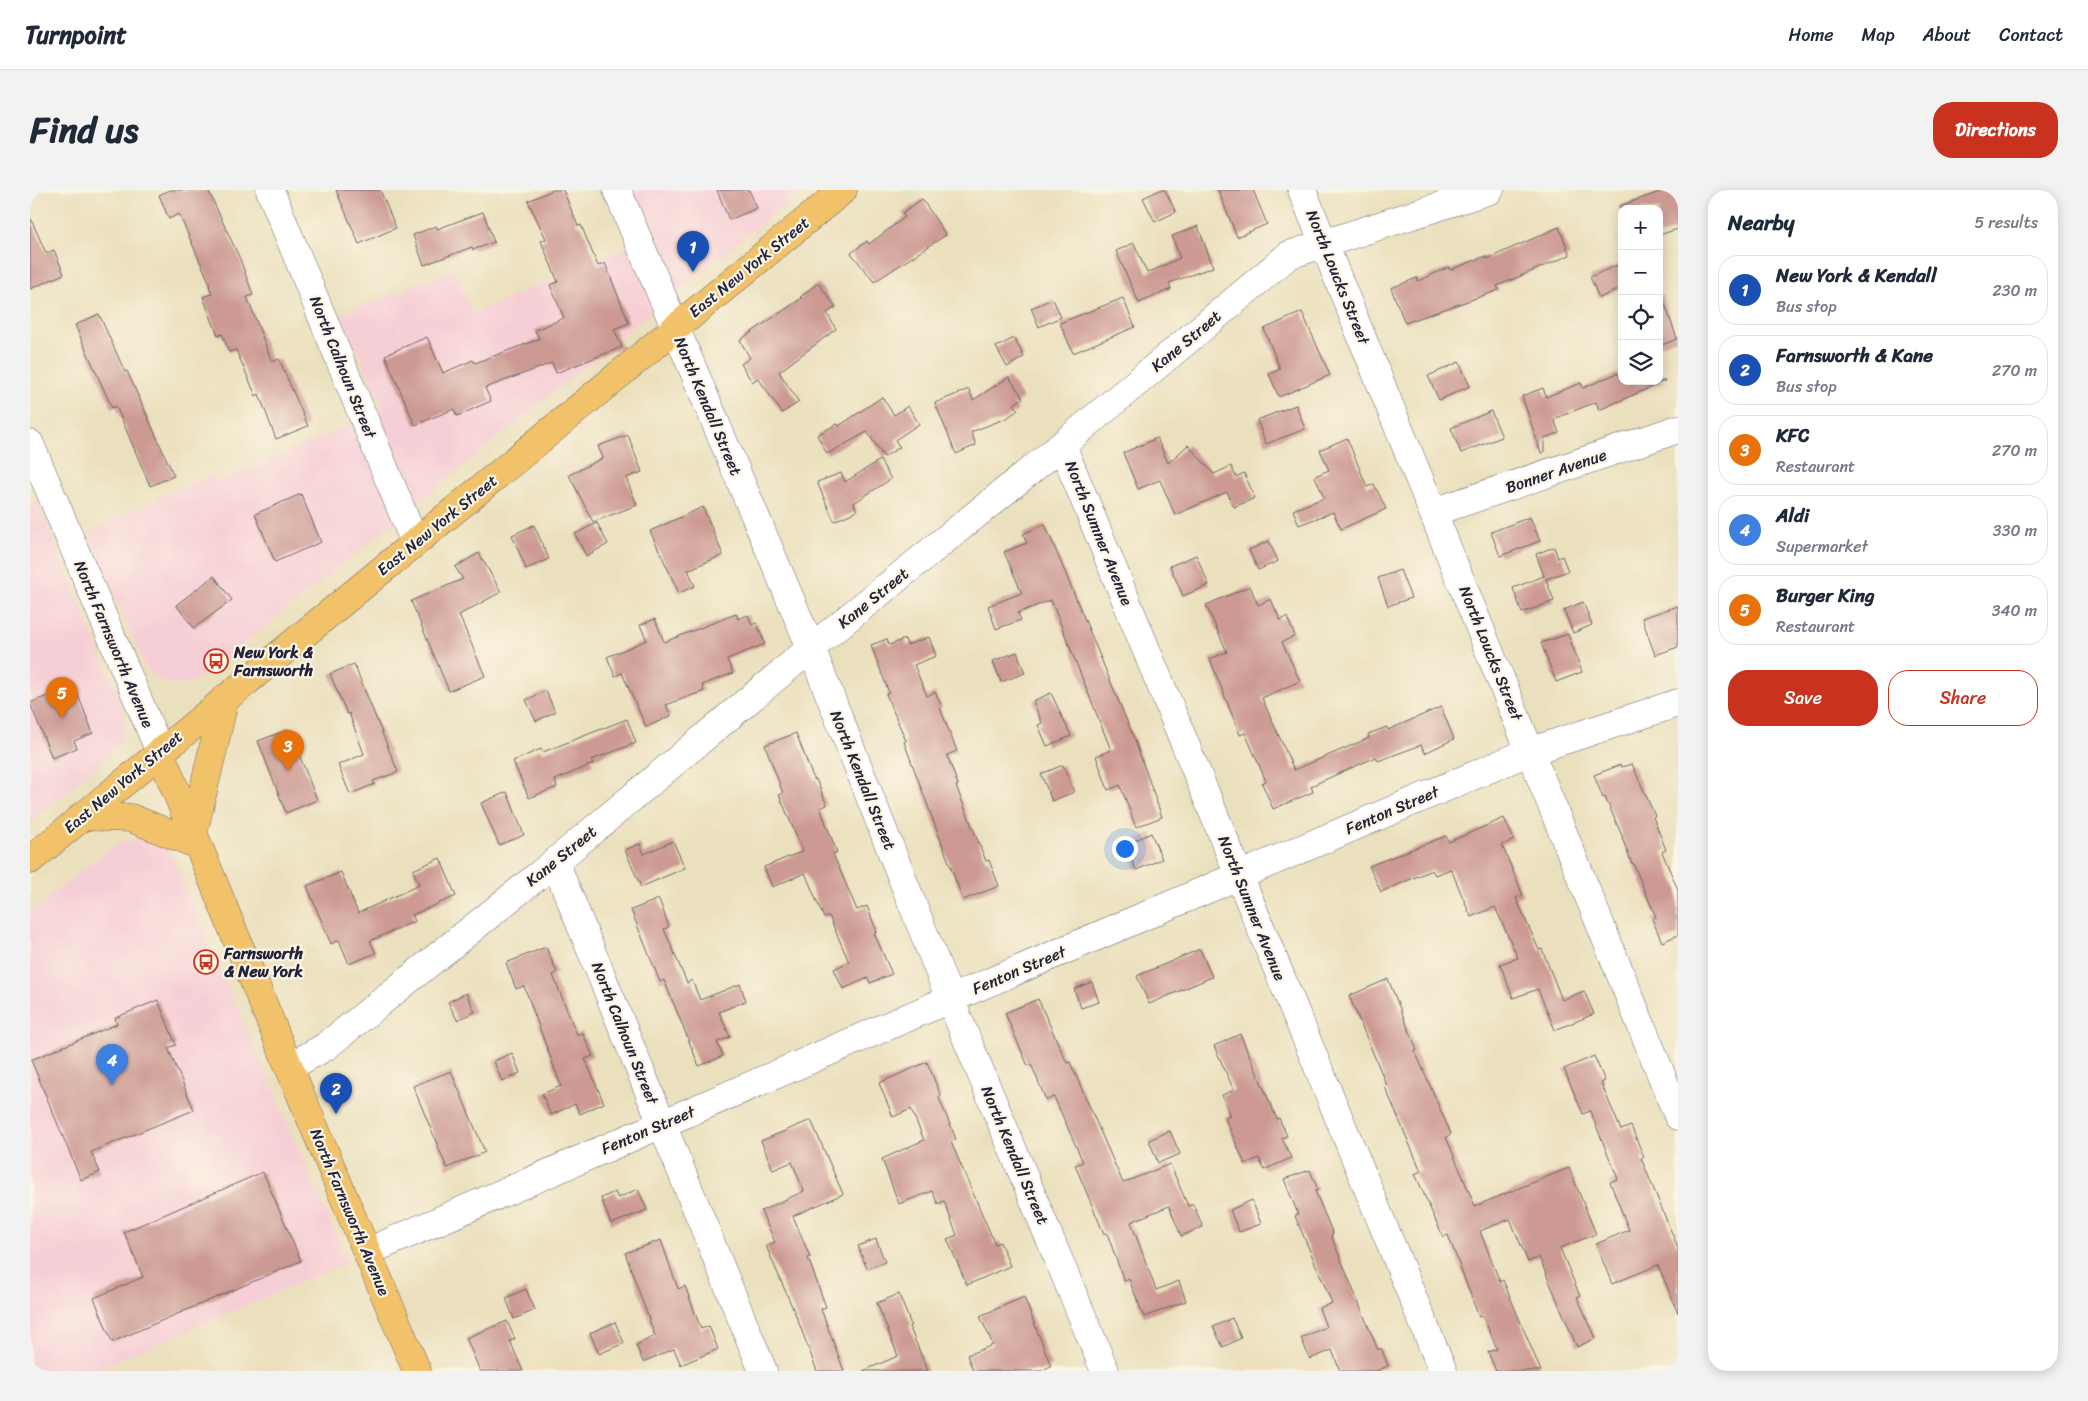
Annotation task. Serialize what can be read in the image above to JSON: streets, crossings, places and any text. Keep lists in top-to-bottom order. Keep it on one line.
{"streets":{"main road":["East New York Street","North Farnsworth Avenue"],"street":["North Loucks Street","Kane Street","North Calhoun Street","North Kendall Street","Bonner Avenue","North Sumner Avenue","Fenton Street"]},"crossings":[["East New York Street","North Calhoun Street"],["East New York Street","North Kendall Street"],["East New York Street","North Farnsworth Avenue"],["North Loucks Street","Kane Street"],["North Loucks Street","Bonner Avenue"],["North Loucks Street","Fenton Street"],["Kane Street","North Calhoun Street"],["Kane Street","North Kendall Street"],["Kane Street","North Sumner Avenue"],["Kane Street","North Farnsworth Avenue"],["North Calhoun Street","Fenton Street"],["North Kendall Street","Fenton Street"],["North Sumner Avenue","Fenton Street"],["North Farnsworth Avenue","Fenton Street"]],"places":{"bus stop":["New York & Farnsworth","Farnsworth & New York"]},"page":{"header":"Turnpoint","nav":["Home","Map","About","Contact"],"title":"Find us","buttons":["Directions",["Save","Share"]],"heading":["Nearby","5 results"],"map_buttons":["+","−"],"pins":["1","5","3","4","2"],"list":[{"mark":"1","name":"New York & Kendall","note":"Bus stop","value":"230 m"},{"mark":"2","name":"Farnsworth & Kane","note":"Bus stop","value":"270 m"},{"mark":"3","name":"KFC","note":"Restaurant","value":"270 m"},{"mark":"4","name":"Aldi","note":"Supermarket","value":"330 m"},{"mark":"5","name":"Burger King","note":"Restaurant","value":"340 m"}]}}
